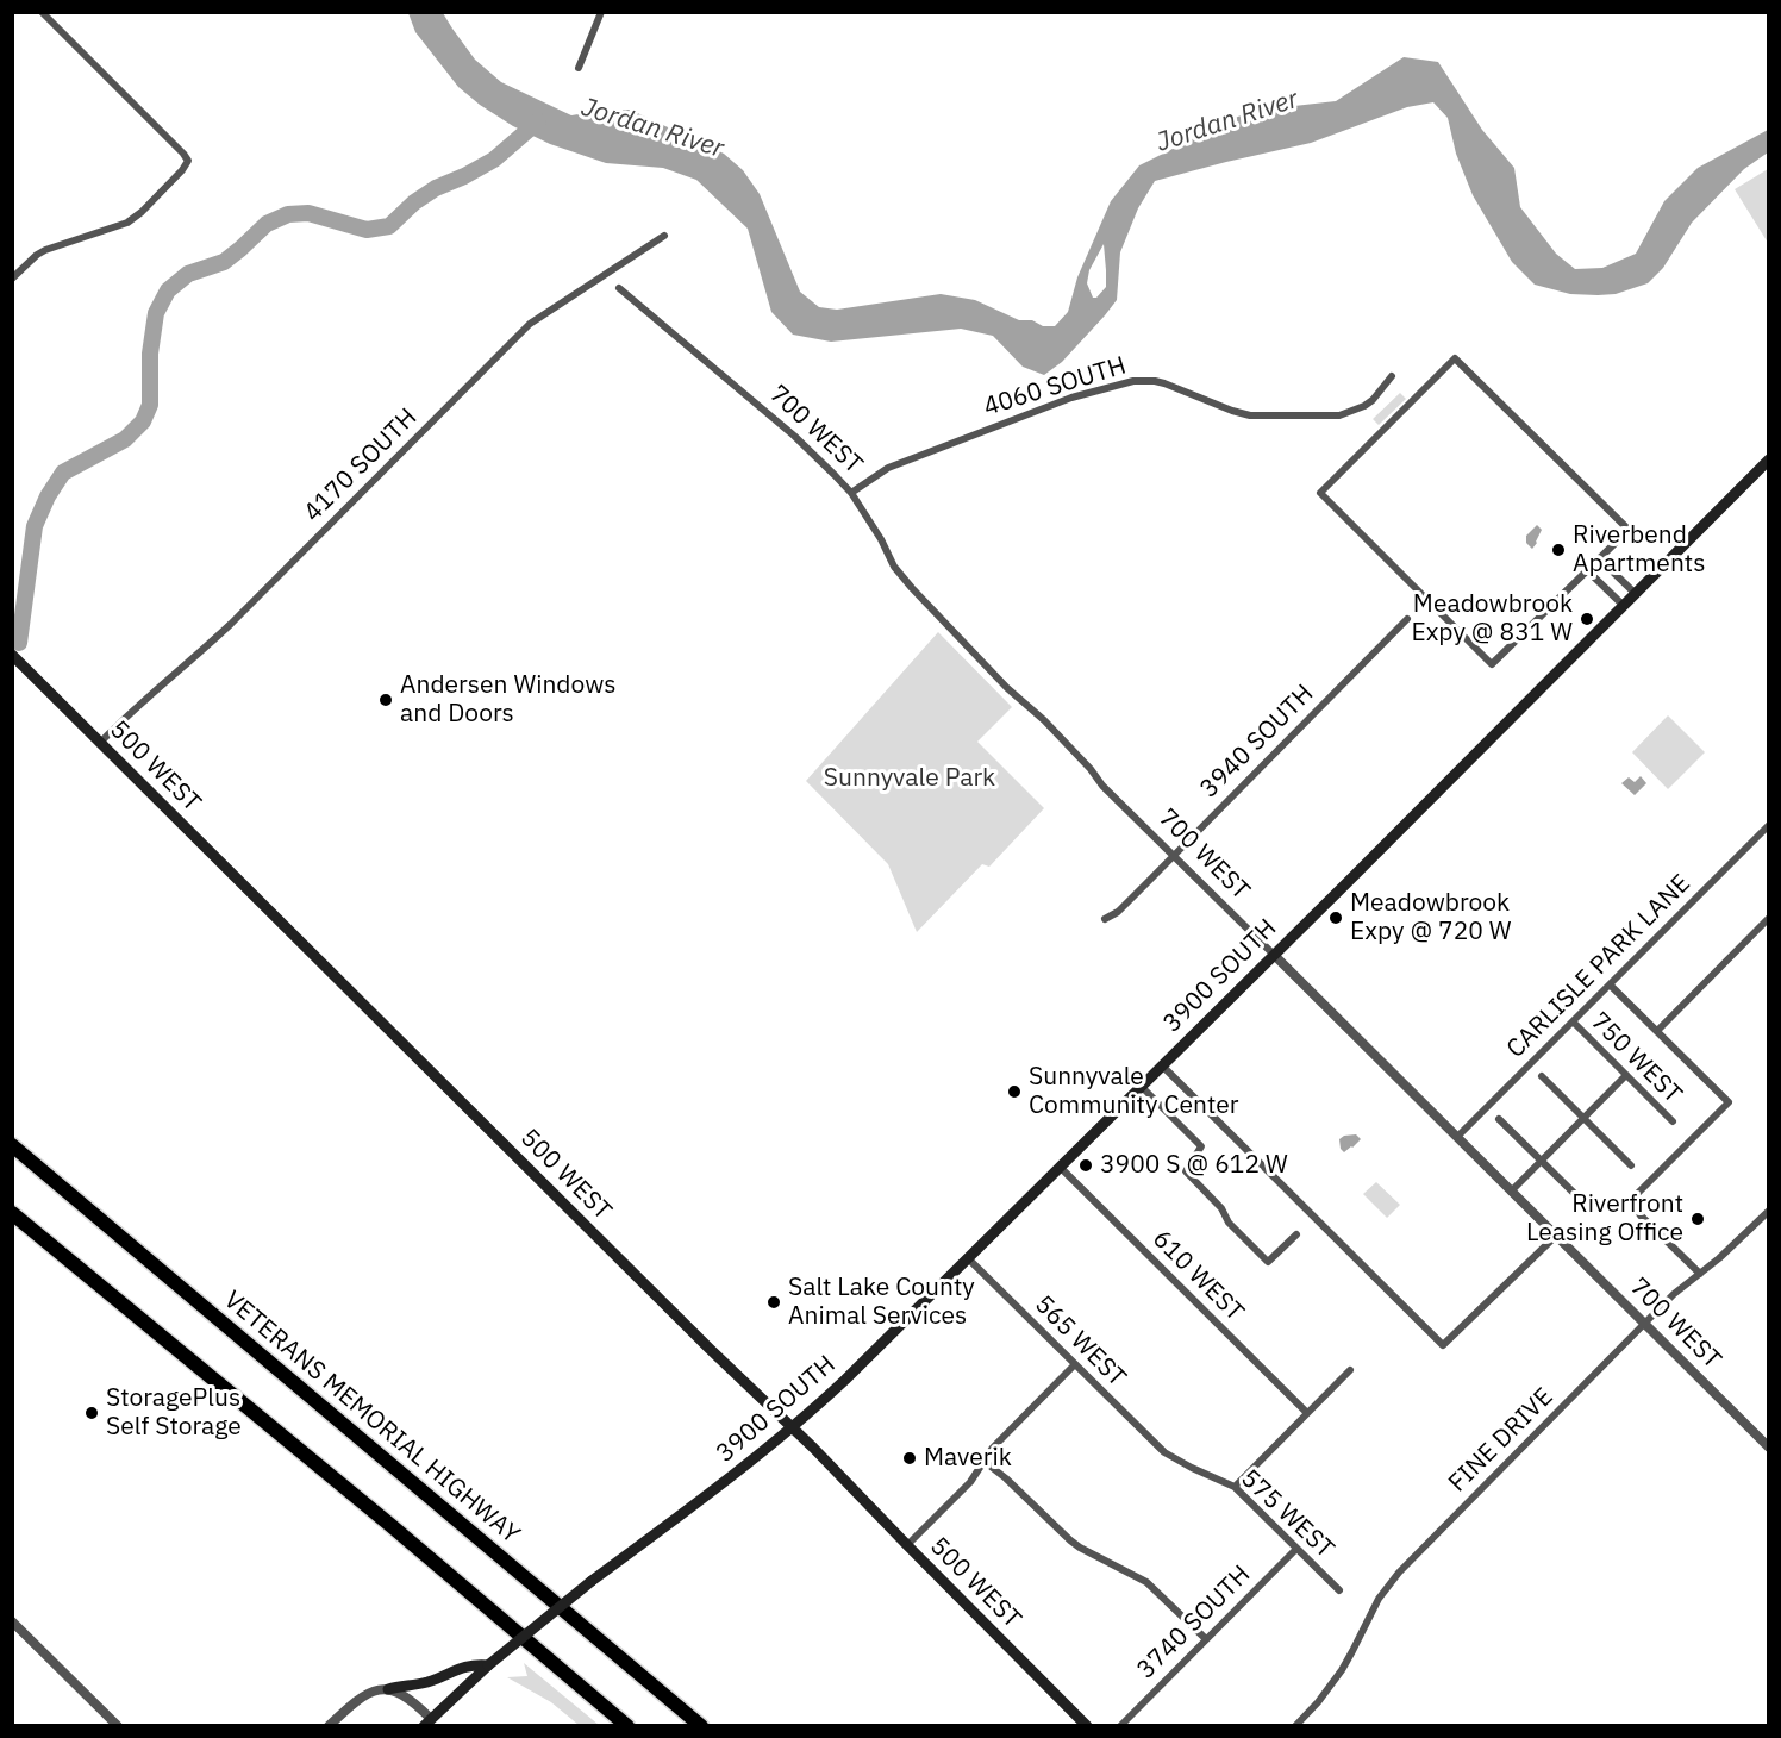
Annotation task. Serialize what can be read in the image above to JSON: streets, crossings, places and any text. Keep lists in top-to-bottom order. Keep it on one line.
{"streets":{"highway":["VETERANS MEMORIAL HIGHWAY"],"main road":["500 WEST","3900 SOUTH"],"street":["4060 SOUTH","700 WEST","4170 SOUTH","3940 SOUTH","CARLISLE PARK LANE","750 WEST","610 WEST","565 WEST","FINE DRIVE","575 WEST","3740 SOUTH"]},"crossings":[["4060 SOUTH","700 WEST"],["700 WEST","3940 SOUTH"],["700 WEST","CARLISLE PARK LANE"],["700 WEST","3900 SOUTH"],["700 WEST","FINE DRIVE"],["4170 SOUTH","500 WEST"],["500 WEST","3900 SOUTH"],["CARLISLE PARK LANE","750 WEST"],["3900 SOUTH","610 WEST"],["3900 SOUTH","565 WEST"],["565 WEST","575 WEST"],["575 WEST","3740 SOUTH"]],"water":["Jordan River"],"parks":["Sunnyvale Park"],"places":["Riverbend Apartments","Meadowbrook Expy @ 831 W","Andersen Windows and Doors","Meadowbrook Expy @ 720 W","Sunnyvale Community Center","3900 S @ 612 W","Riverfront Leasing Office","Salt Lake County Animal Services","StoragePlus Self Storage","Maverik"]}
